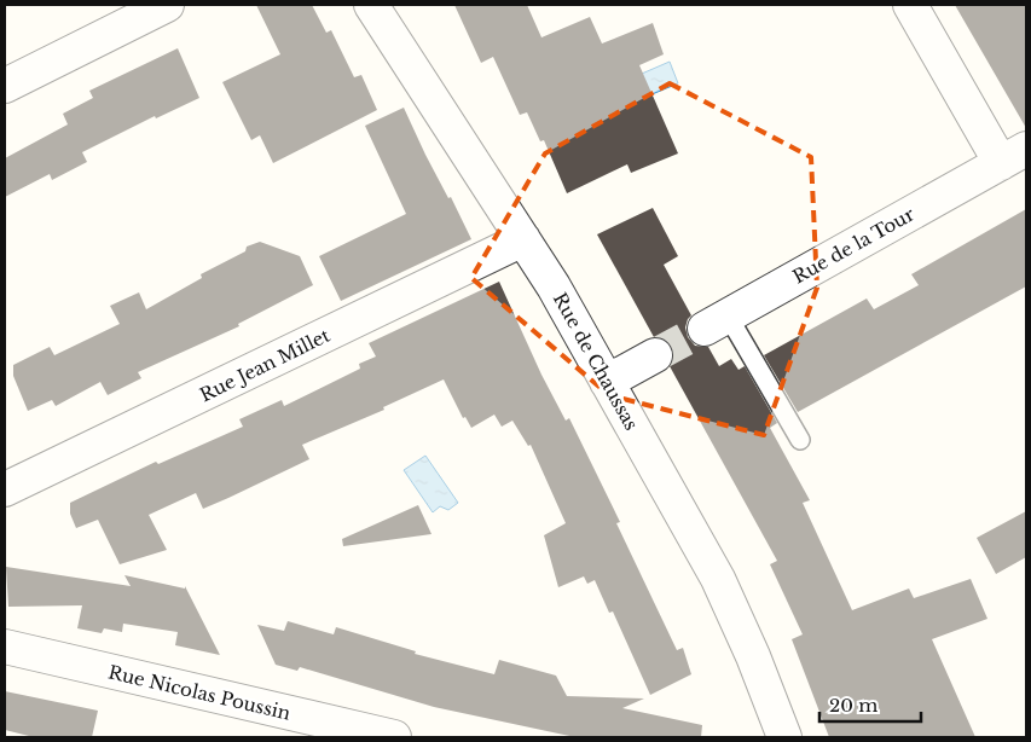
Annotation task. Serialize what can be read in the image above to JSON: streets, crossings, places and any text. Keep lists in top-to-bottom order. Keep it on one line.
{"streets":{"street":["Rue de la Tour","Rue de Chaussas","Rue Jean Millet","Rue Nicolas Poussin"]},"crossings":[["Rue de Chaussas","Rue Jean Millet"]],"scale_bar":"20 m"}
